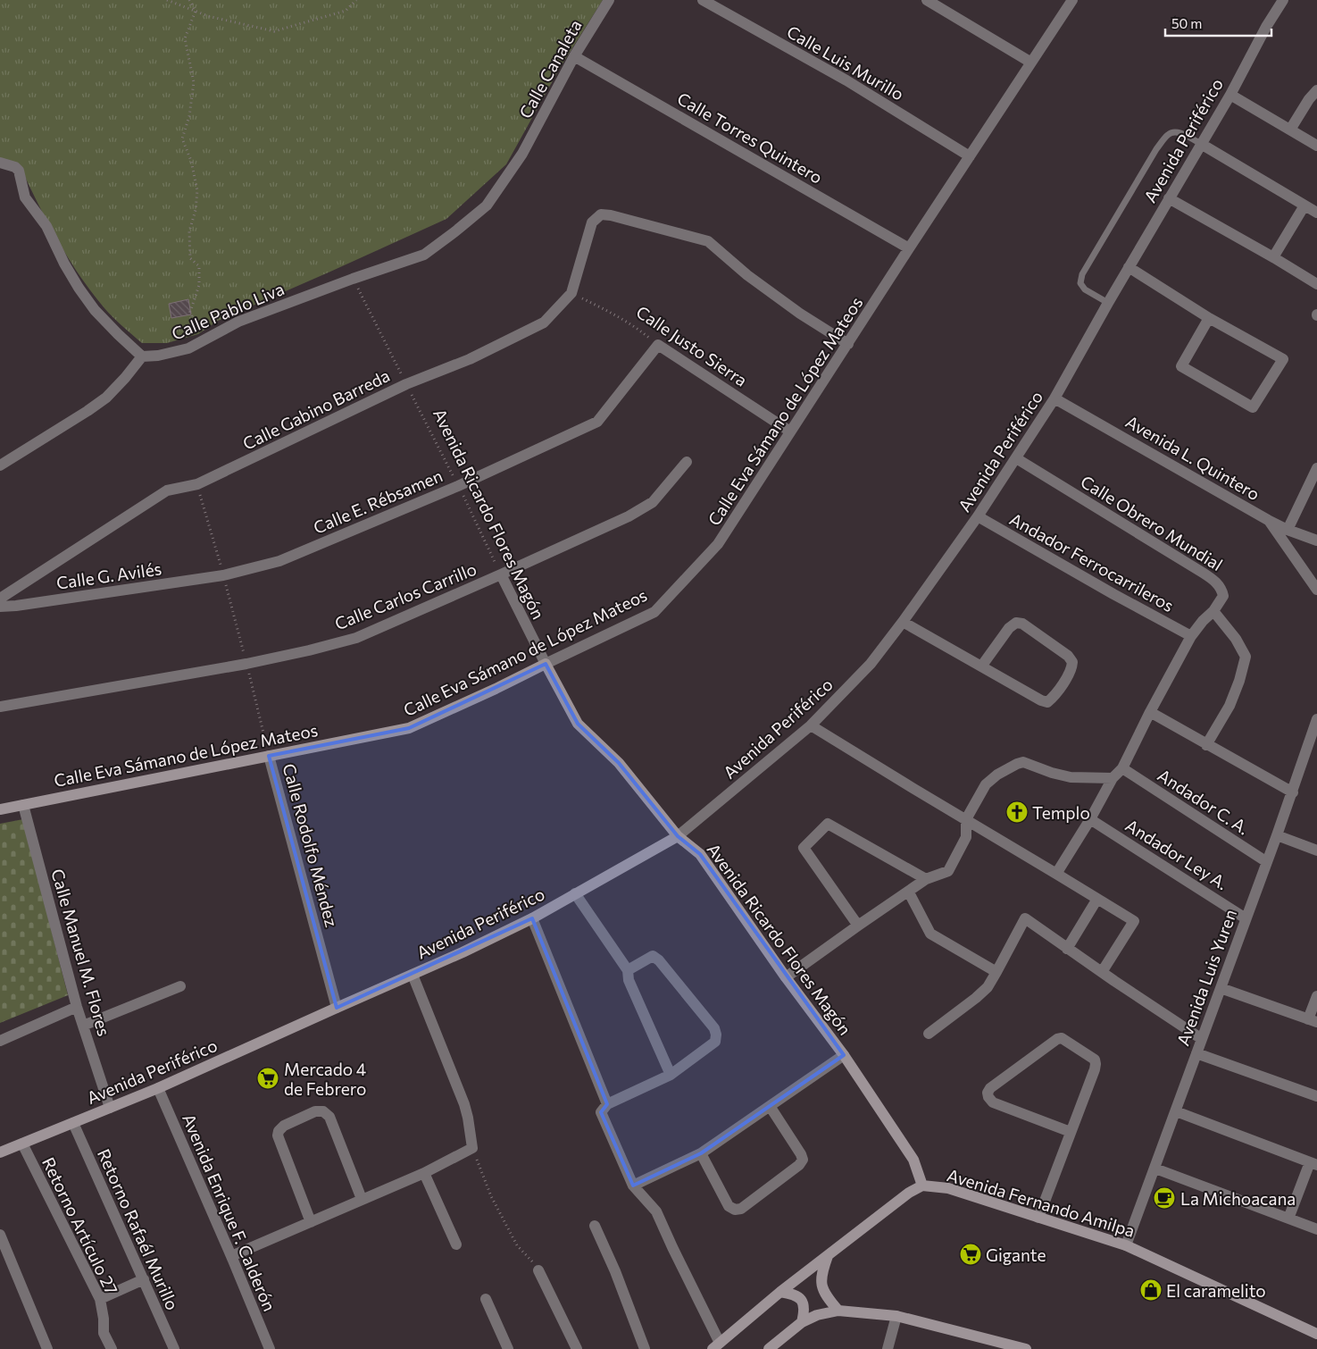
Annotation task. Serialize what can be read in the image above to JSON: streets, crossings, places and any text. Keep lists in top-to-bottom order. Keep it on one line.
{"streets":{"street":["Calle Luis Murillo","Calle Canaleta","Calle Torres Quintero","Avenida Periférico","Calle Pablo Liva","Calle Justo Sierra","Calle Gabino Barreda","Calle Eva Sámano de López Mateos","Avenida L. Quintero","Calle E. Rébsamen","Avenida Ricardo Flores Magón","Calle Obrero Mundial","Andador Ferrocarrileros","Calle G. Avilés","Calle Carlos Carrillo","Andador C. A.","Calle Rodolfo Méndez","Andador Ley A.","Calle Manuel M. Flores","Avenida Luis Yuren","Avenida Fernando Amilpa","Avenida Enrique F. Calderón","Retorno Artículo 27","Retorno Rafaél Murillo"]},"crossings":[["Calle Luis Murillo","Calle Eva Sámano de López Mateos"],["Calle Canaleta","Calle Torres Quintero"],["Calle Canaleta","Calle Pablo Liva"],["Calle Torres Quintero","Calle Eva Sámano de López Mateos"],["Avenida Periférico","Avenida L. Quintero"],["Avenida Periférico","Avenida Ricardo Flores Magón"],["Avenida Periférico","Calle Obrero Mundial"],["Avenida Periférico","Andador Ferrocarrileros"],["Avenida Periférico","Calle Rodolfo Méndez"],["Avenida Periférico","Calle Manuel M. Flores"],["Avenida Periférico","Avenida Enrique F. Calderón"],["Avenida Periférico","Retorno Artículo 27"],["Avenida Periférico","Retorno Rafaél Murillo"],["Calle Pablo Liva","Avenida Ricardo Flores Magón"],["Calle Justo Sierra","Calle Gabino Barreda"],["Calle Justo Sierra","Calle Eva Sámano de López Mateos"],["Calle Justo Sierra","Calle E. Rébsamen"],["Calle Gabino Barreda","Calle Eva Sámano de López Mateos"],["Calle Gabino Barreda","Avenida Ricardo Flores Magón"],["Calle Gabino Barreda","Calle Rodolfo Méndez"],["Calle Eva Sámano de López Mateos","Avenida Ricardo Flores Magón"],["Calle Eva Sámano de López Mateos","Calle Rodolfo Méndez"],["Calle Eva Sámano de López Mateos","Calle Manuel M. Flores"],["Calle E. Rébsamen","Avenida Ricardo Flores Magón"],["Calle E. Rébsamen","Calle G. Avilés"],["Calle E. Rébsamen","Calle Rodolfo Méndez"],["Avenida Ricardo Flores Magón","Calle Carlos Carrillo"],["Avenida Ricardo Flores Magón","Avenida Fernando Amilpa"],["Calle Obrero Mundial","Andador Ferrocarrileros"],["Calle Obrero Mundial","Andador C. A."],["Calle Obrero Mundial","Andador Ley A."],["Calle G. Avilés","Calle Rodolfo Méndez"],["Calle Carlos Carrillo","Calle Rodolfo Méndez"],["Andador C. A.","Avenida Luis Yuren"],["Andador Ley A.","Avenida Luis Yuren"],["Avenida Luis Yuren","Avenida Fernando Amilpa"]],"places":{"church":["Templo"],"supermarket":["Mercado 4 de Febrero","Gigante"],"cafe":["La Michoacana"],"shop":["El caramelito"]},"scale_bar":"50 m"}
